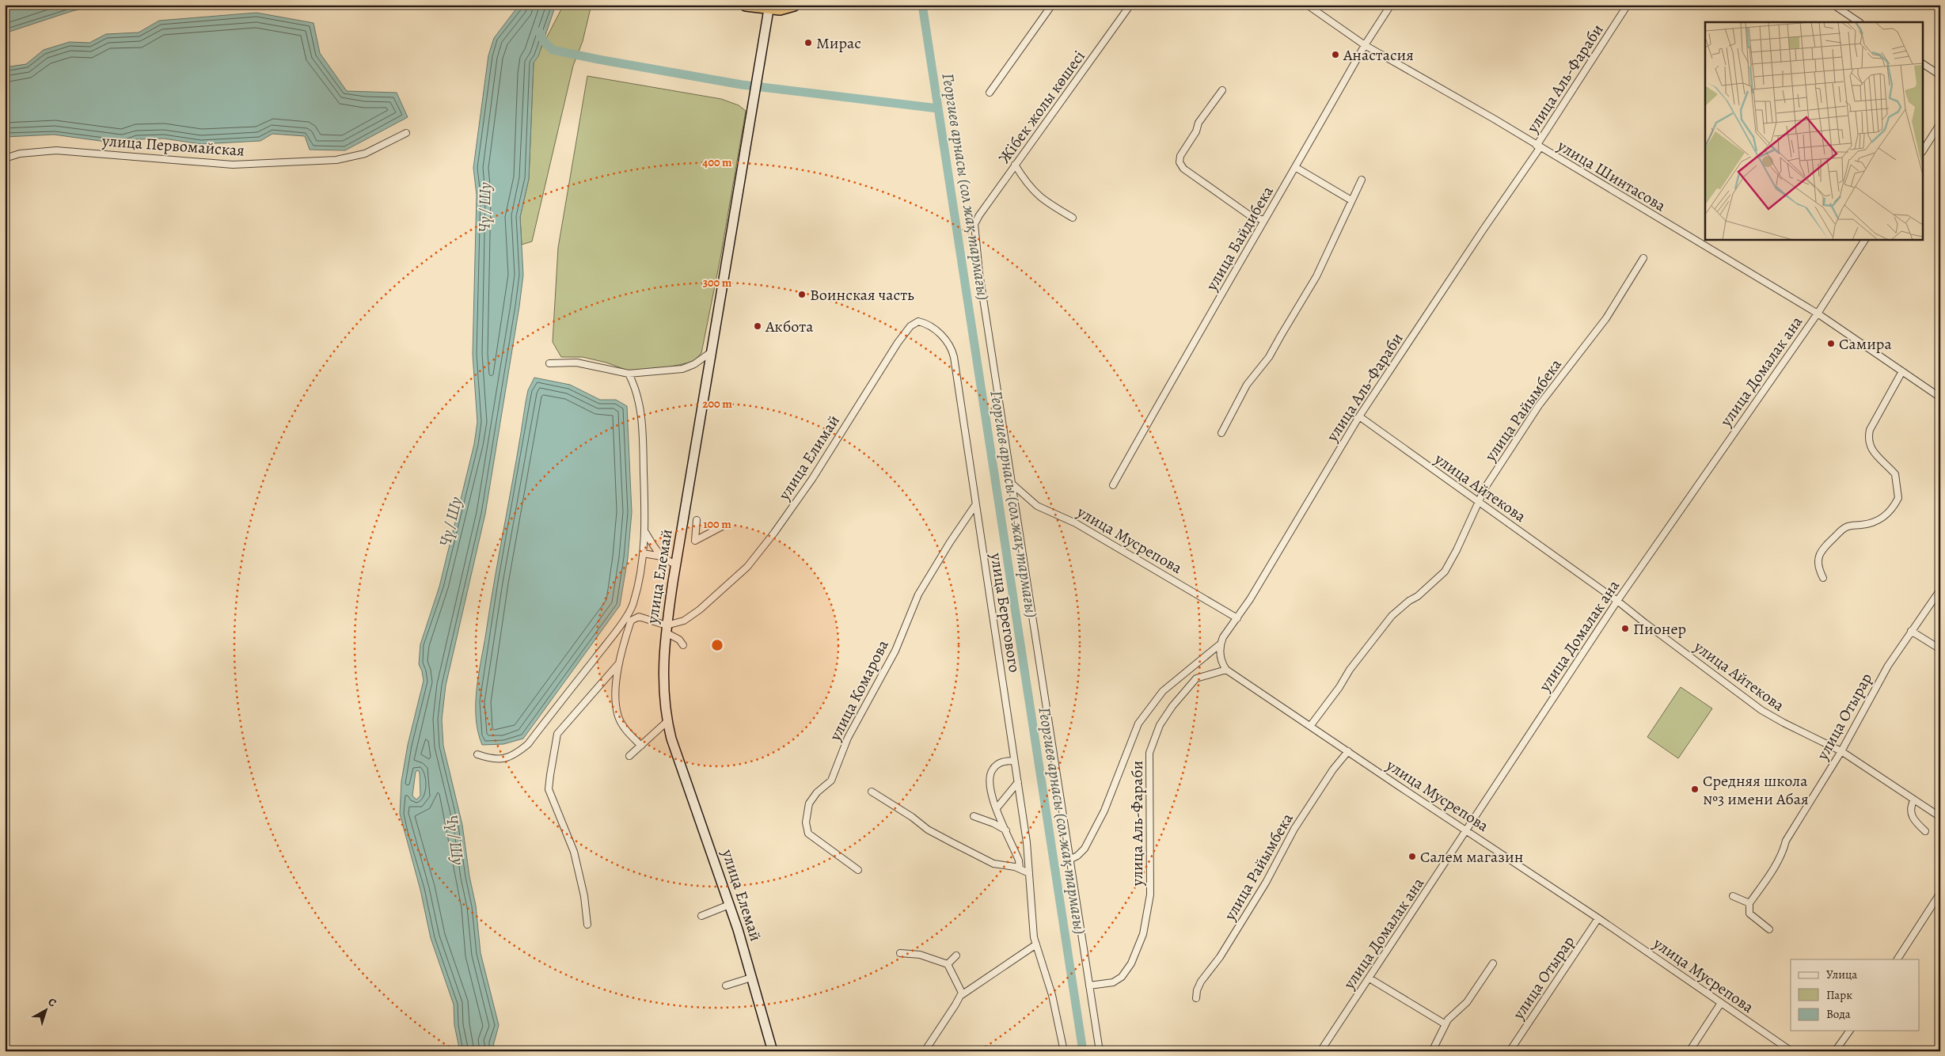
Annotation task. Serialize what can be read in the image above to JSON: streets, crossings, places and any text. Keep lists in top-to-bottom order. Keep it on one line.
{"streets":{"street":["улица Аль-Фараби","Жібек жолы көшесі","улица Первомайская","улица Шинтасова","улица Байдибека","улица Домалак ана","улица Райымбека","улица Елимай","улица Айтекова","улица Мусрепова","улица Елемай","улица Берегового","улица Комарова","улица Отырар"]},"crossings":[["улица Аль-Фараби","улица Шинтасова"],["улица Аль-Фараби","улица Айтекова"],["улица Аль-Фараби","улица Мусрепова"],["Жібек жолы көшесі","улица Мусрепова"],["улица Шинтасова","улица Байдибека"],["улица Шинтасова","улица Домалак ана"],["улица Домалак ана","улица Айтекова"],["улица Домалак ана","улица Мусрепова"],["улица Райымбека","улица Айтекова"],["улица Райымбека","улица Мусрепова"],["улица Елимай","улица Елемай"],["улица Елимай","улица Берегового"],["улица Айтекова","улица Отырар"],["улица Мусрепова","улица Отырар"],["улица Берегового","улица Комарова"]],"water":["Георгиев арнасы (сол жақ тармағы)","Чү / Шу"],"places":["Мирас","Анастасия","Воинская часть","Акбота","Самира","Пионер","Средняя школа №3 имени Абая","Салем магазин"],"legend":["Улица","Парк","Вода"],"north":"top right","rings":["400 m","300 m","200 m","100 m"]}
